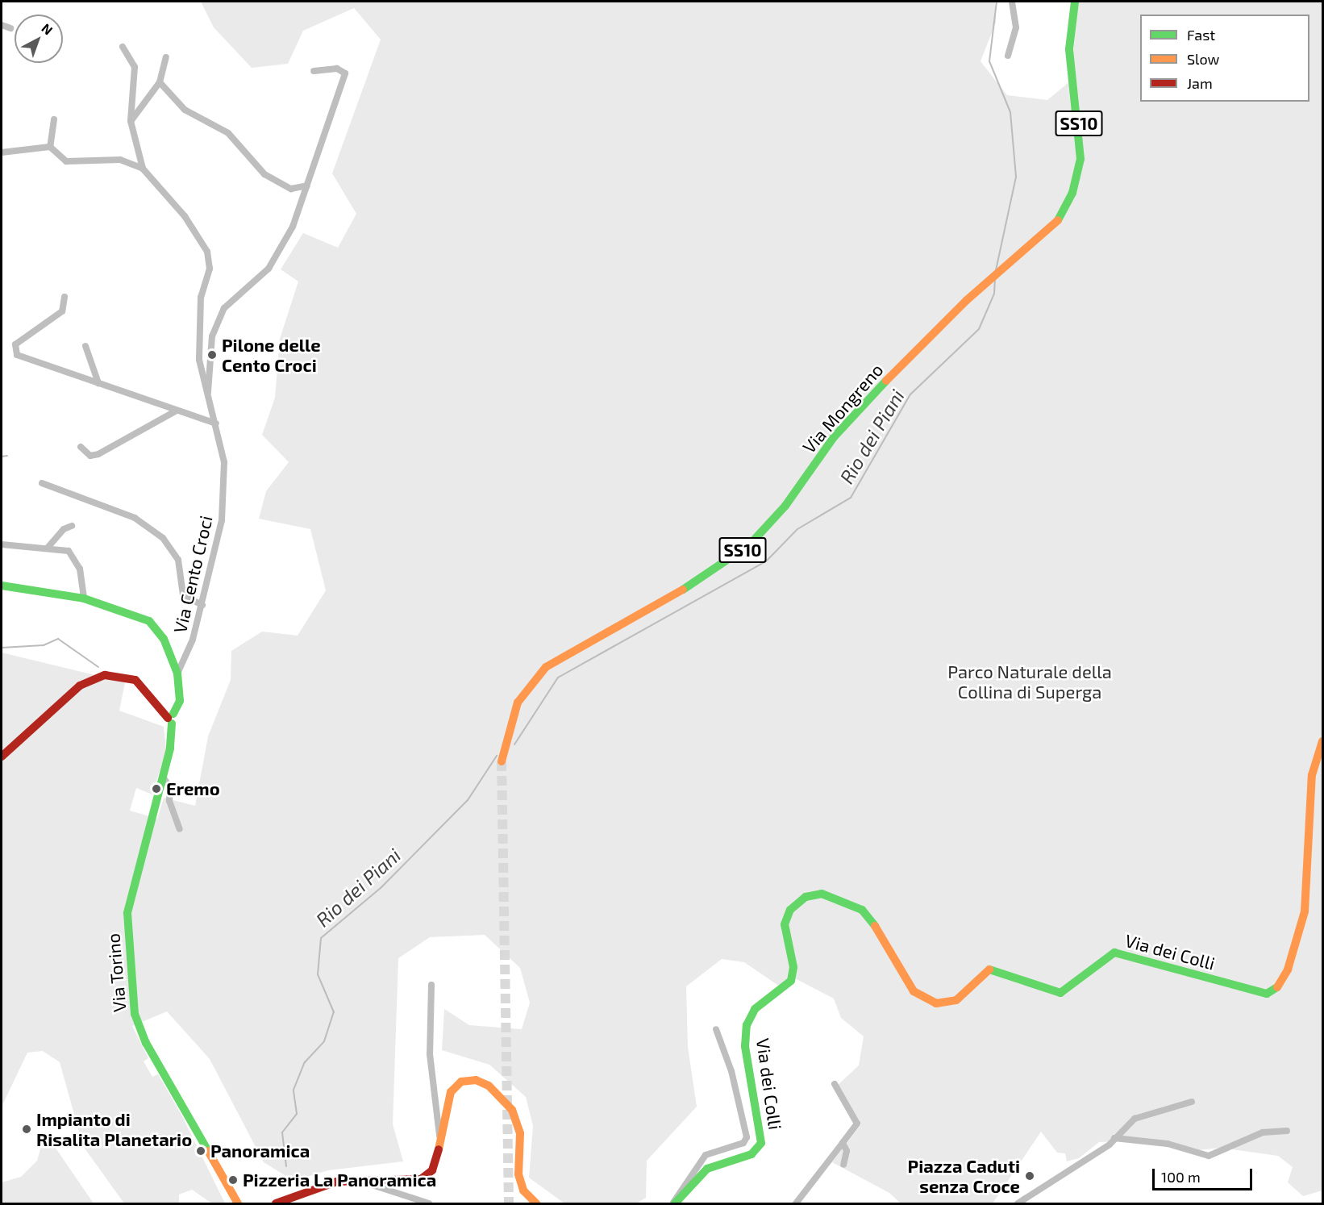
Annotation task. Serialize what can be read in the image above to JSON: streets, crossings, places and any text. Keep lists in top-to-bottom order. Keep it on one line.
{"streets":{"street":["SS10","Via Mongreno","Via Cento Croci","Via dei Colli","Via Torino"]},"crossings":[["Via Cento Croci","Via Torino"]],"water":["Rio dei Piani"],"parks":["Parco Naturale della Collina di Superga"],"places":["Pilone delle Cento Croci","Eremo","Impianto di Risalita Planetario","Panoramica","Piazza Caduti senza Croce","Pizzeria La Panoramica"],"legend":["Fast","Slow","Jam"],"scale_bar":"100 m","north":"top right"}
